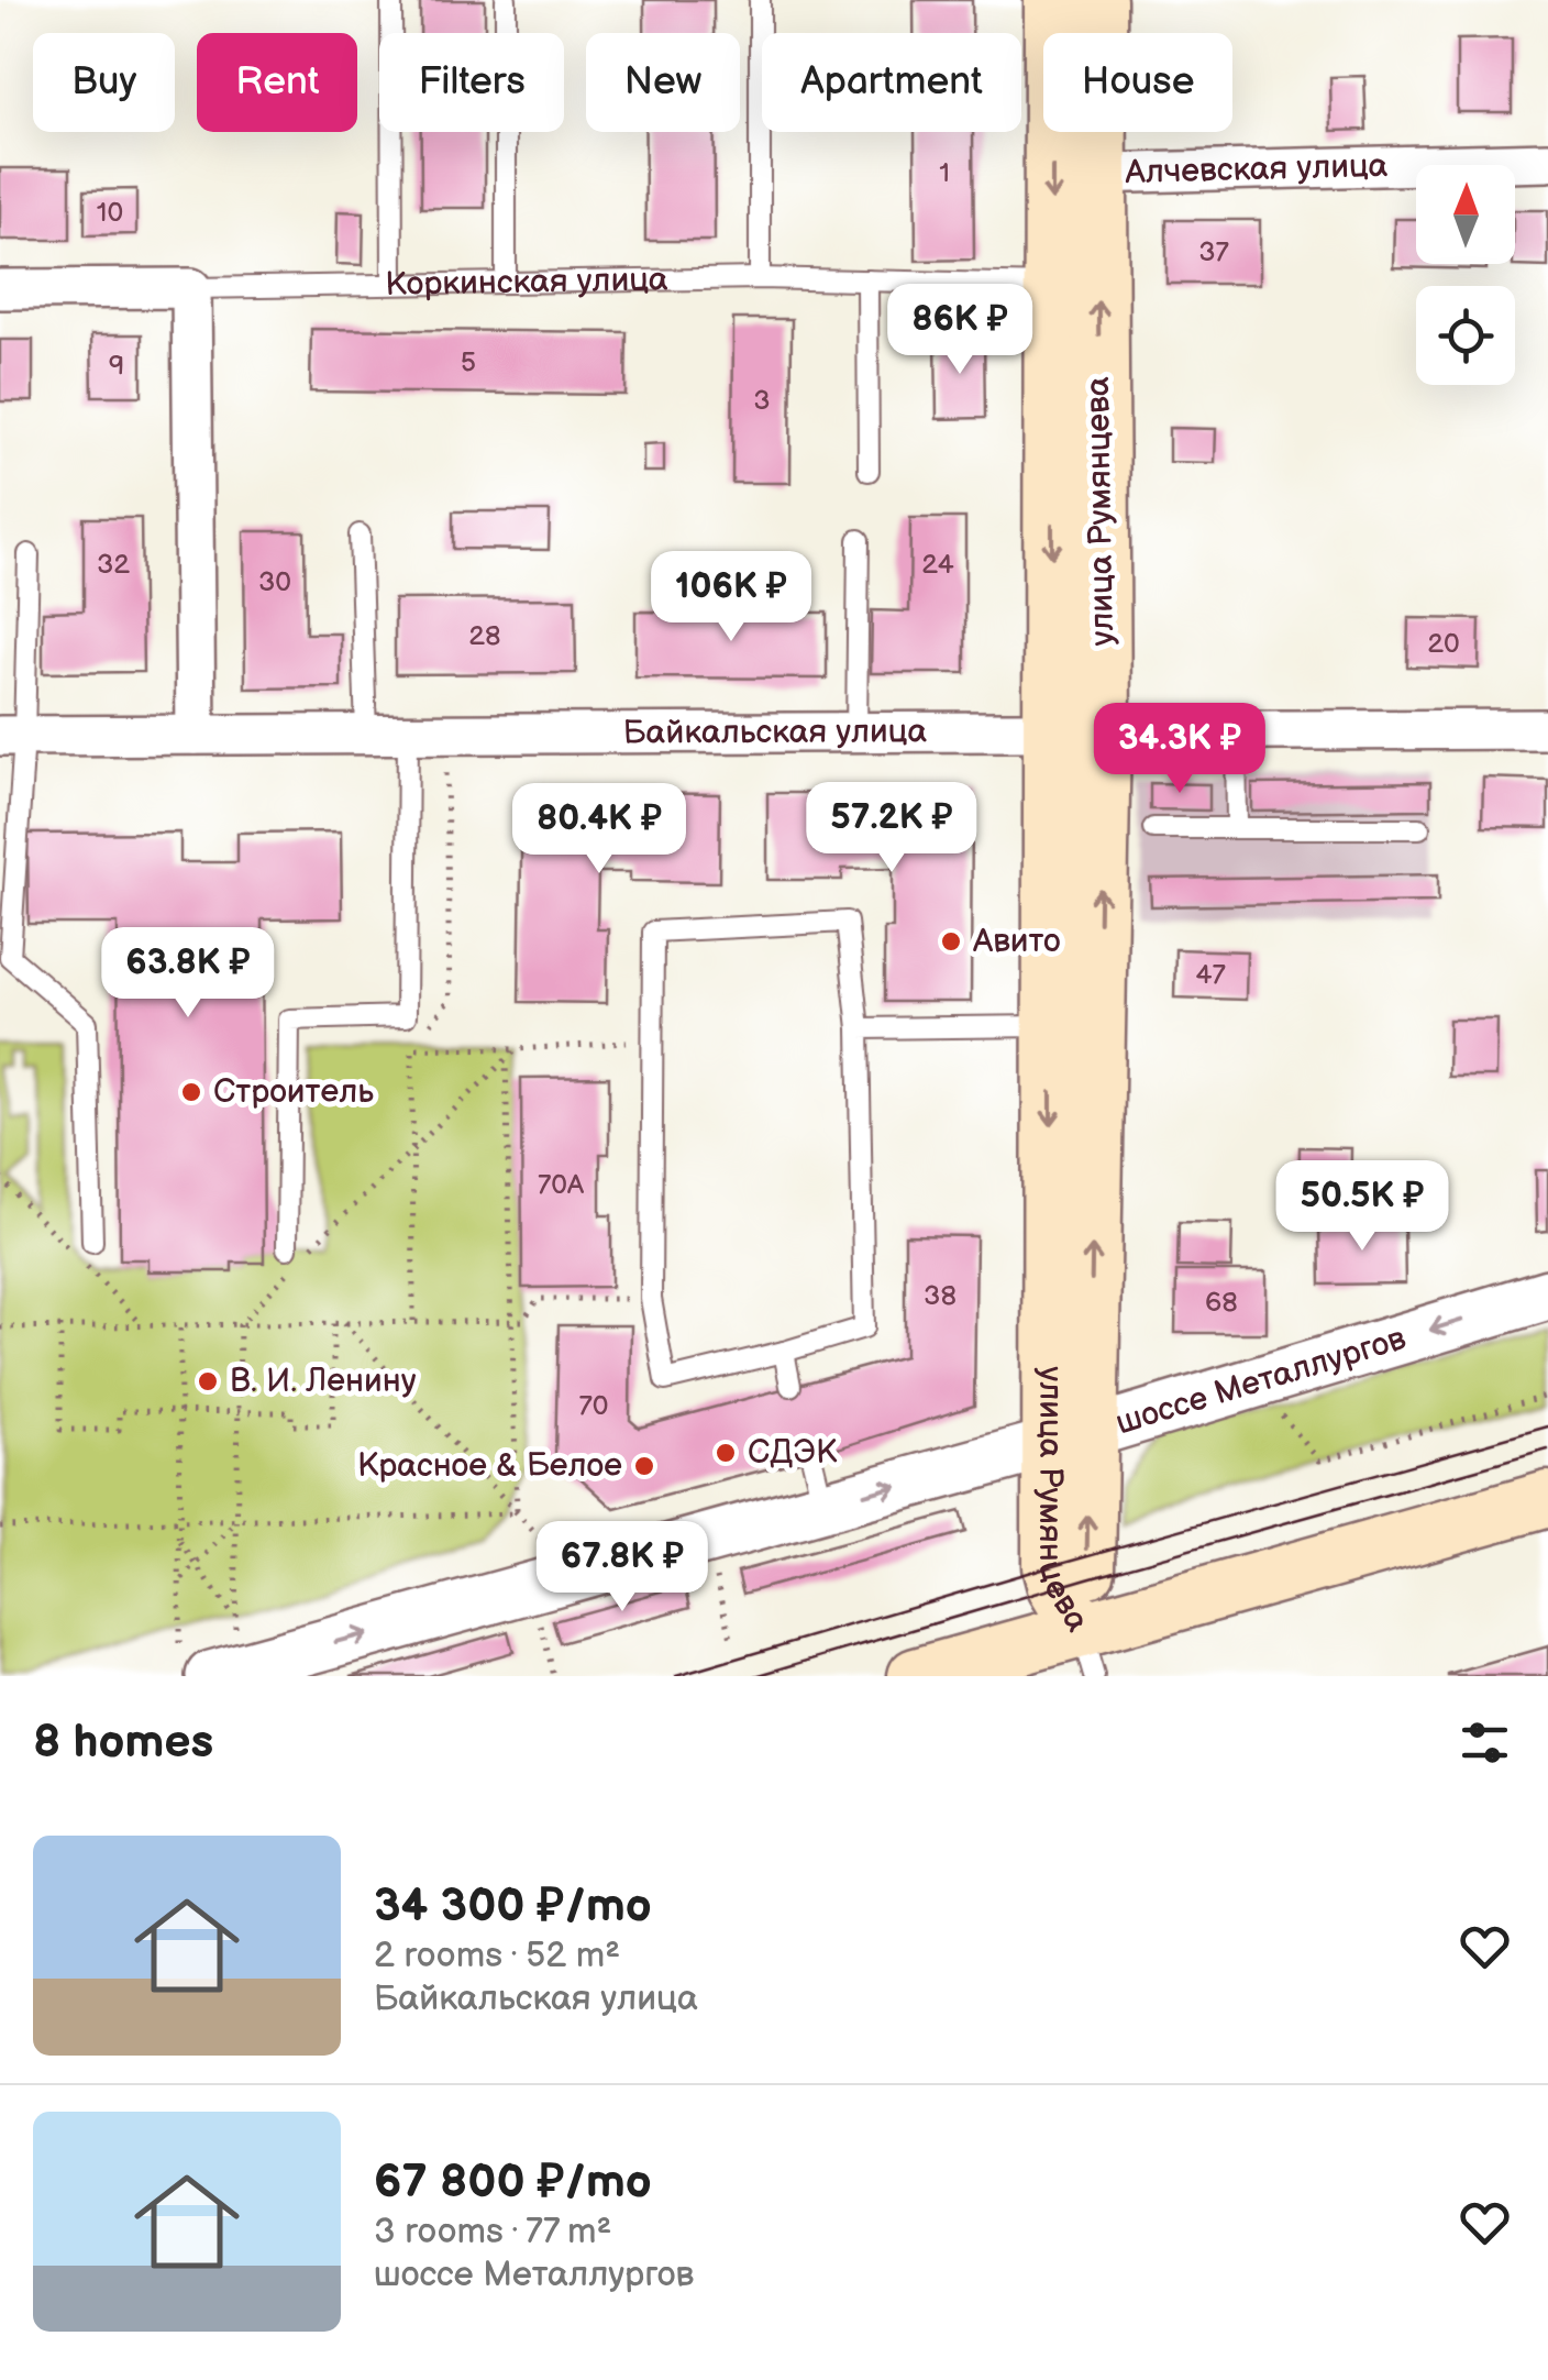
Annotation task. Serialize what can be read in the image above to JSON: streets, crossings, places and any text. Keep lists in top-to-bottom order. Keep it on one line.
{"streets":{"main road":["улица Румянцева"],"street":["Алчевская улица","Коркинская улица","Байкальская улица","шоссе Металлургов"]},"crossings":[["Алчевская улица","улица Румянцева"],["Коркинская улица","улица Румянцева"],["улица Румянцева","Байкальская улица"],["улица Румянцева","шоссе Металлургов"]],"places":["Авито","Строитель","В. И. Ленину","СДЭК","Красное & Белое"],"house_numbers":["1","10","37","5","9","3","32","24","30","28","20","47","70А","38","68","70"],"north":"top","page":{"chip":["Buy","Rent","Filters","New","Apartment","House"],"price":["86K ₽","106K ₽","34.3K ₽","57.2K ₽","80.4K ₽","63.8K ₽","50.5K ₽","67.8K ₽"],"heading":"8 homes","list":[{"name":"34 300 ₽/mo","note":"2 rooms · 52 m² · Байкальская улица"},{"name":"67 800 ₽/mo","note":"3 rooms · 77 m² · шоссе Металлургов"}]}}
